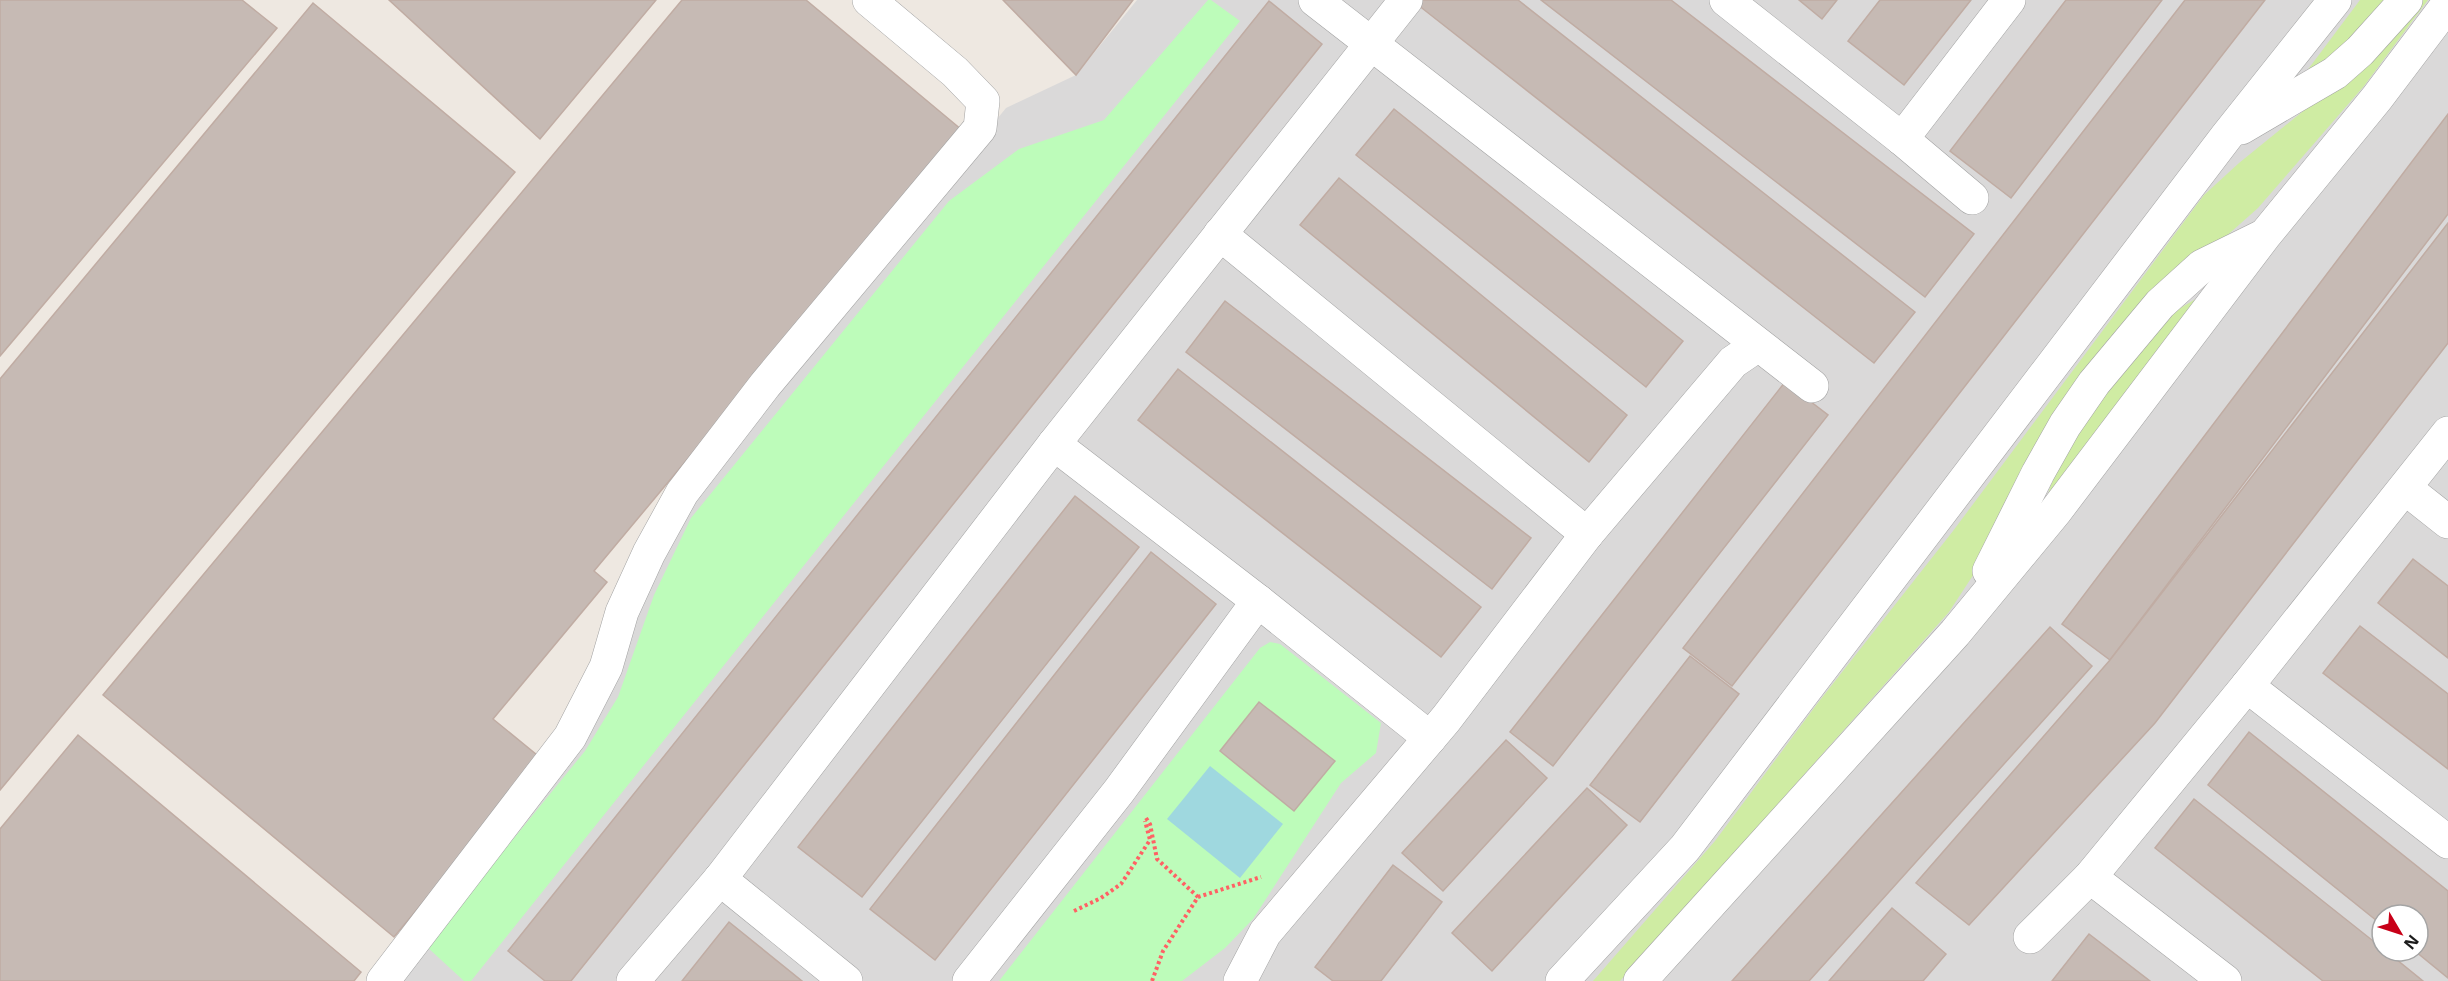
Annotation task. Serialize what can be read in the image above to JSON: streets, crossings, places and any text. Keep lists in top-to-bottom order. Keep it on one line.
{"north":"bottom right"}
